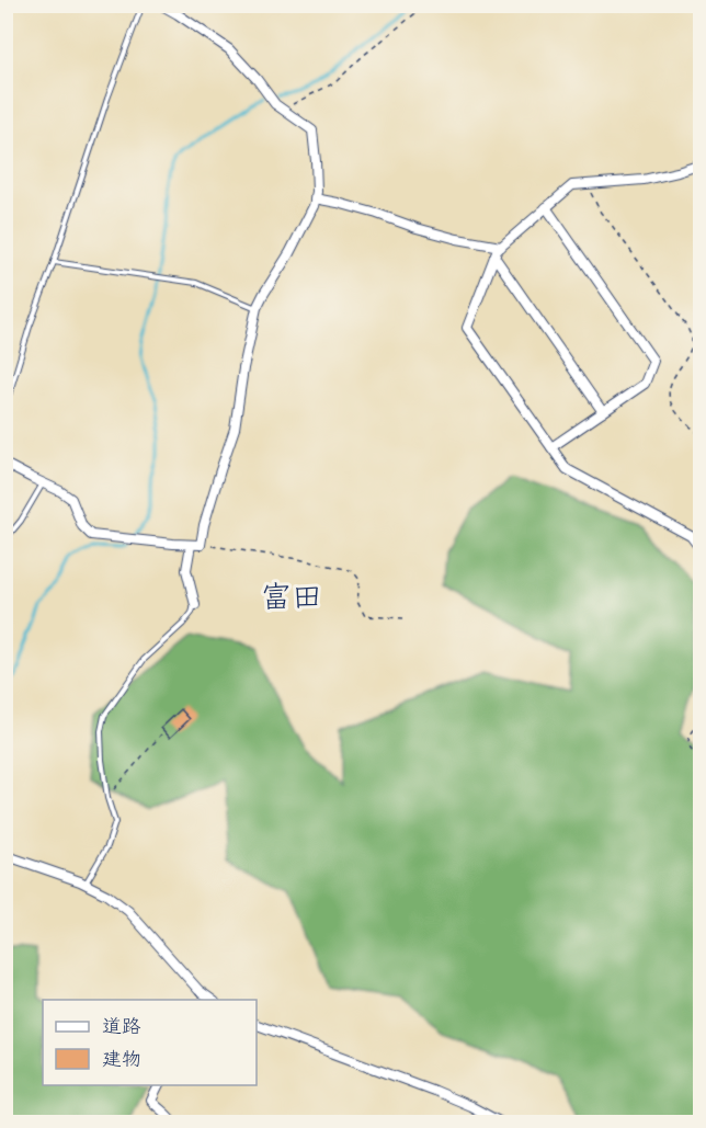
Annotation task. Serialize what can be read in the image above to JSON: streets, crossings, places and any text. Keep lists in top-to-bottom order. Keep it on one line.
{"districts":["富田"],"legend":["道路","建物"]}
